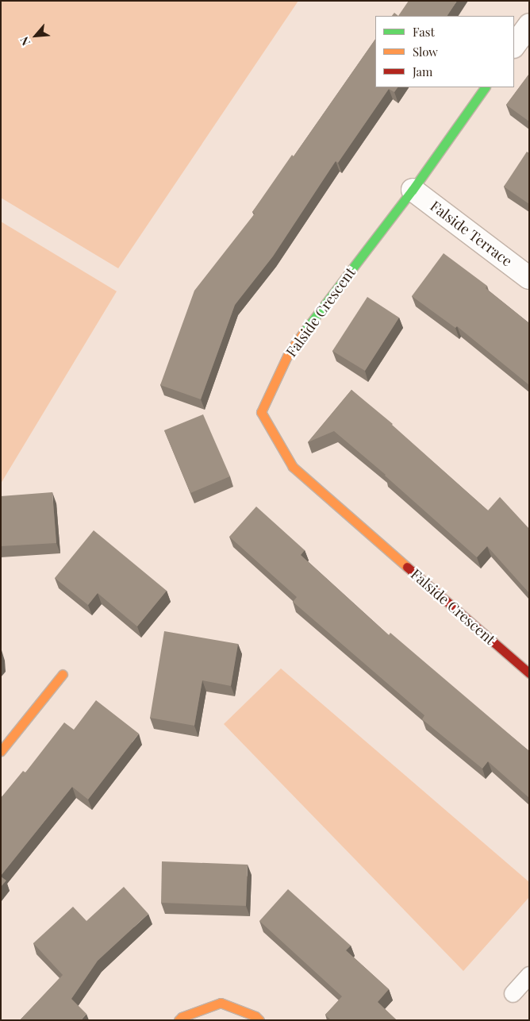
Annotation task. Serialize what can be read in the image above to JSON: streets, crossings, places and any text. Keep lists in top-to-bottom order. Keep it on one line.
{"streets":{"street":["Falside Terrace","Falside Crescent"]},"crossings":[["Falside Terrace","Falside Crescent"]],"legend":["Fast","Slow","Jam"],"north":"bottom left"}
